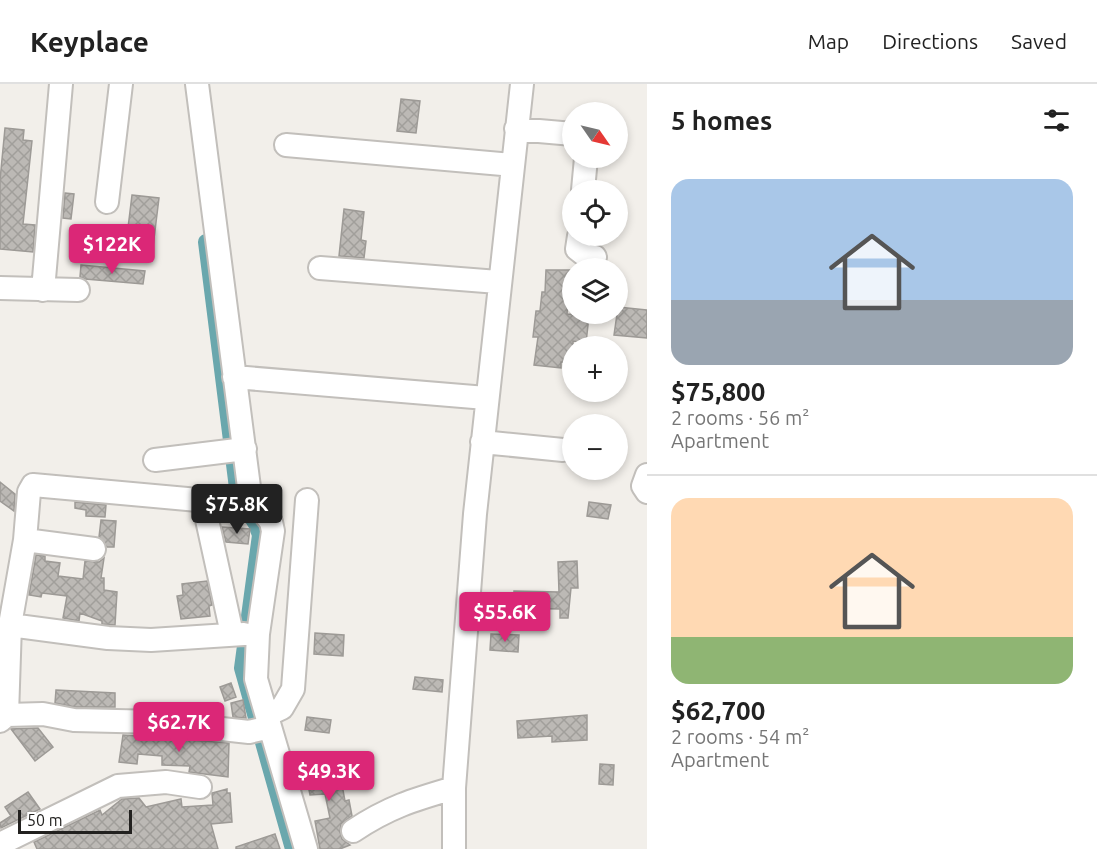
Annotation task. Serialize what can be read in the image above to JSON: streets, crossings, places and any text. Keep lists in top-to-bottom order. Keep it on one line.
{"scale_bar":"50 m","north":"bottom right","page":{"header":"Keyplace","nav":["Map","Directions","Saved"],"heading":"5 homes","map_buttons":["+","−"],"list":[{"name":"$75,800","note":"2 rooms · 56 m² · Apartment"},{"name":"$62,700","note":"2 rooms · 54 m² · Apartment"}],"price":["$122K","$75.8K","$55.6K","$62.7K","$49.3K"],"scale":"50 m"}}
